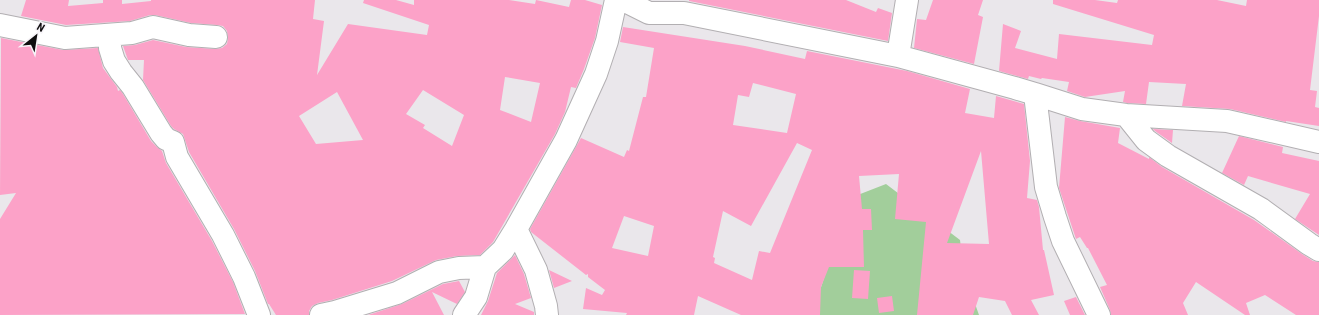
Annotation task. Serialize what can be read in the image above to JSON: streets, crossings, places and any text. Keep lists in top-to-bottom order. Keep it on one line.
{"north":"top right"}
